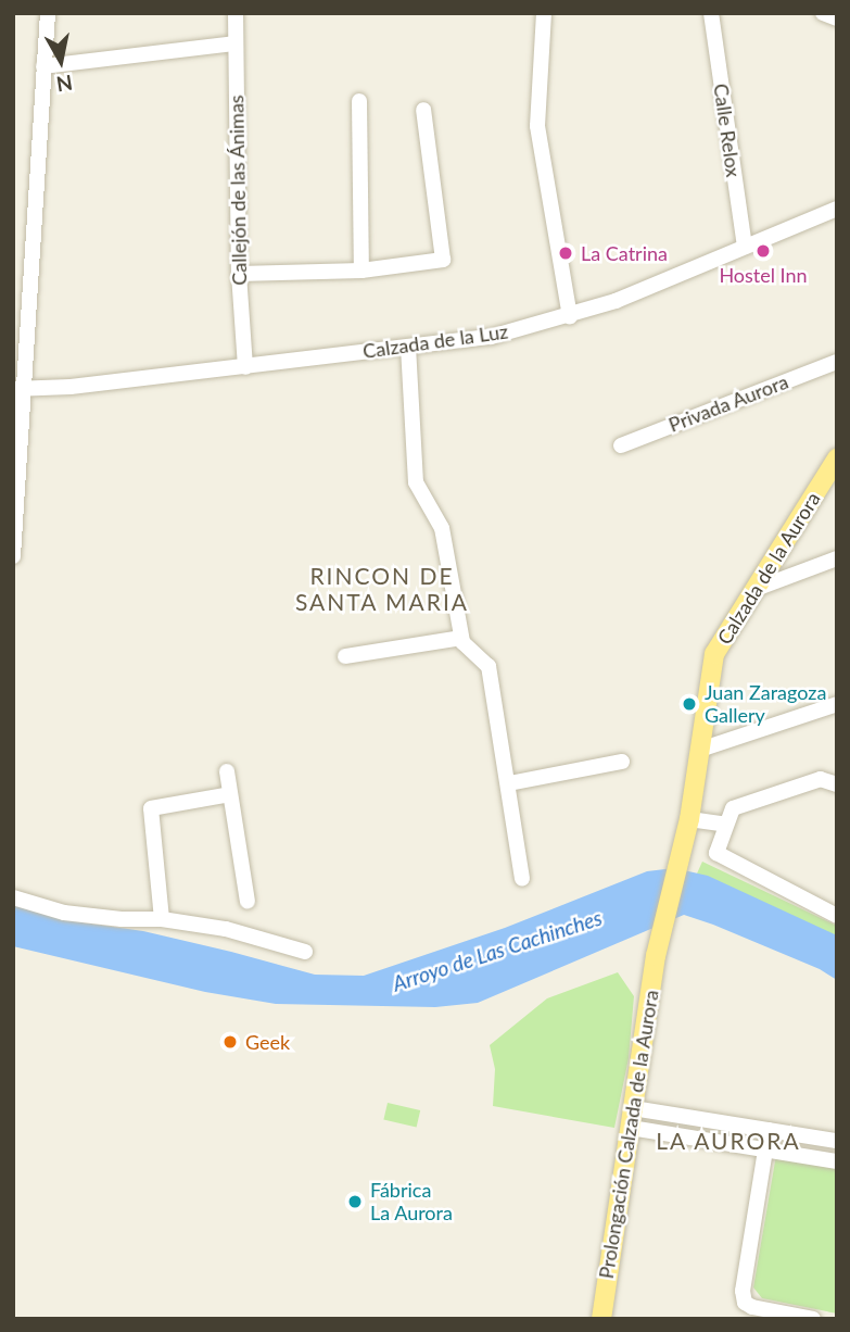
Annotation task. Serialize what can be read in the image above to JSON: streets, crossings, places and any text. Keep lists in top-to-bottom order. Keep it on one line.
{"streets":{"main road":["Calzada de la Aurora","Prolongación Calzada de la Aurora"],"street":["Calle Relox","Callejón de las Ánimas","Calzada de la Luz","Privada Aurora"]},"crossings":[["Calle Relox","Calzada de la Luz"],["Callejón de las Ánimas","Calzada de la Luz"],["Calzada de la Aurora","Prolongación Calzada de la Aurora"]],"districts":["RINCON DE SANTA MARIA","LA AURORA"],"water":["Arroyo de Las Cachinches"],"places":["Hostel Inn","La Catrina","Juan Zaragoza Gallery","Geek","Fábrica La Aurora"],"north":"bottom"}
